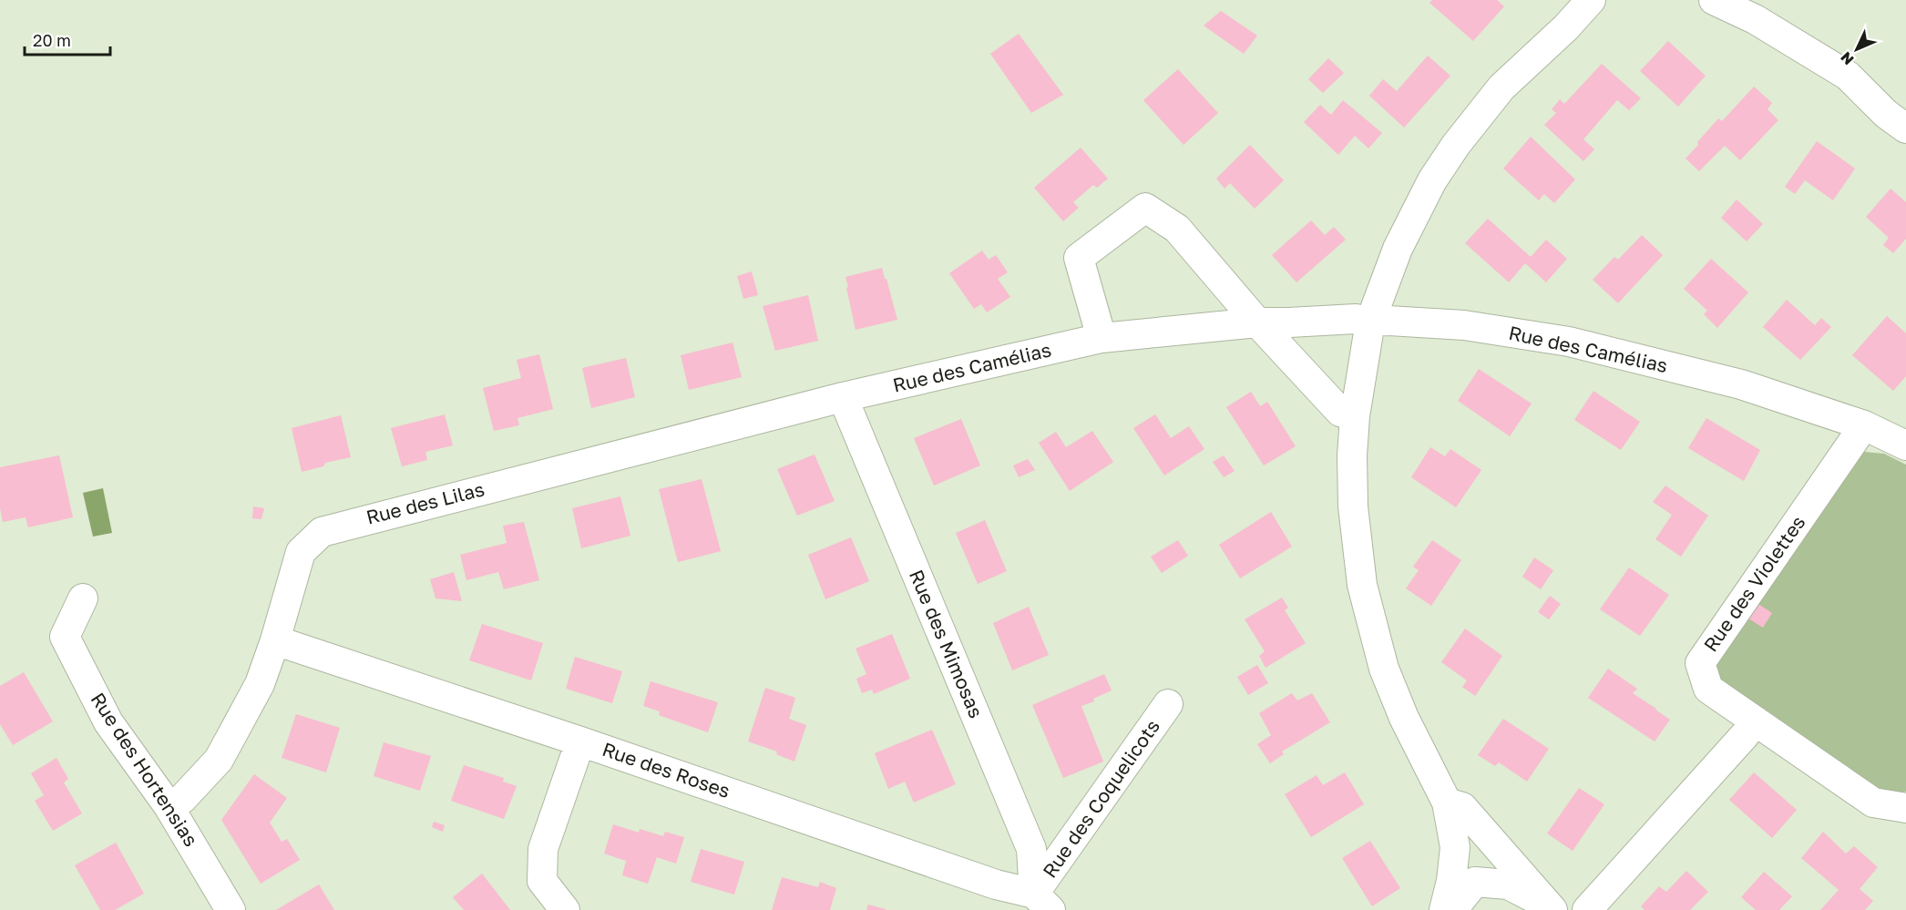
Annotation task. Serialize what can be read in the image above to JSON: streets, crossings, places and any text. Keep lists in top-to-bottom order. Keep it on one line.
{"streets":{"street":["Rue des Camélias","Rue des Lilas","Rue des Violettes","Rue des Mimosas","Rue des Hortensias","Rue des Roses","Rue des Coquelicots"]},"crossings":[["Rue des Camélias","Rue des Lilas"],["Rue des Camélias","Rue des Violettes"],["Rue des Camélias","Rue des Mimosas"],["Rue des Lilas","Rue des Mimosas"],["Rue des Lilas","Rue des Hortensias"],["Rue des Lilas","Rue des Roses"],["Rue des Mimosas","Rue des Roses"],["Rue des Mimosas","Rue des Coquelicots"],["Rue des Roses","Rue des Coquelicots"]],"scale_bar":"20 m","north":"bottom left"}
